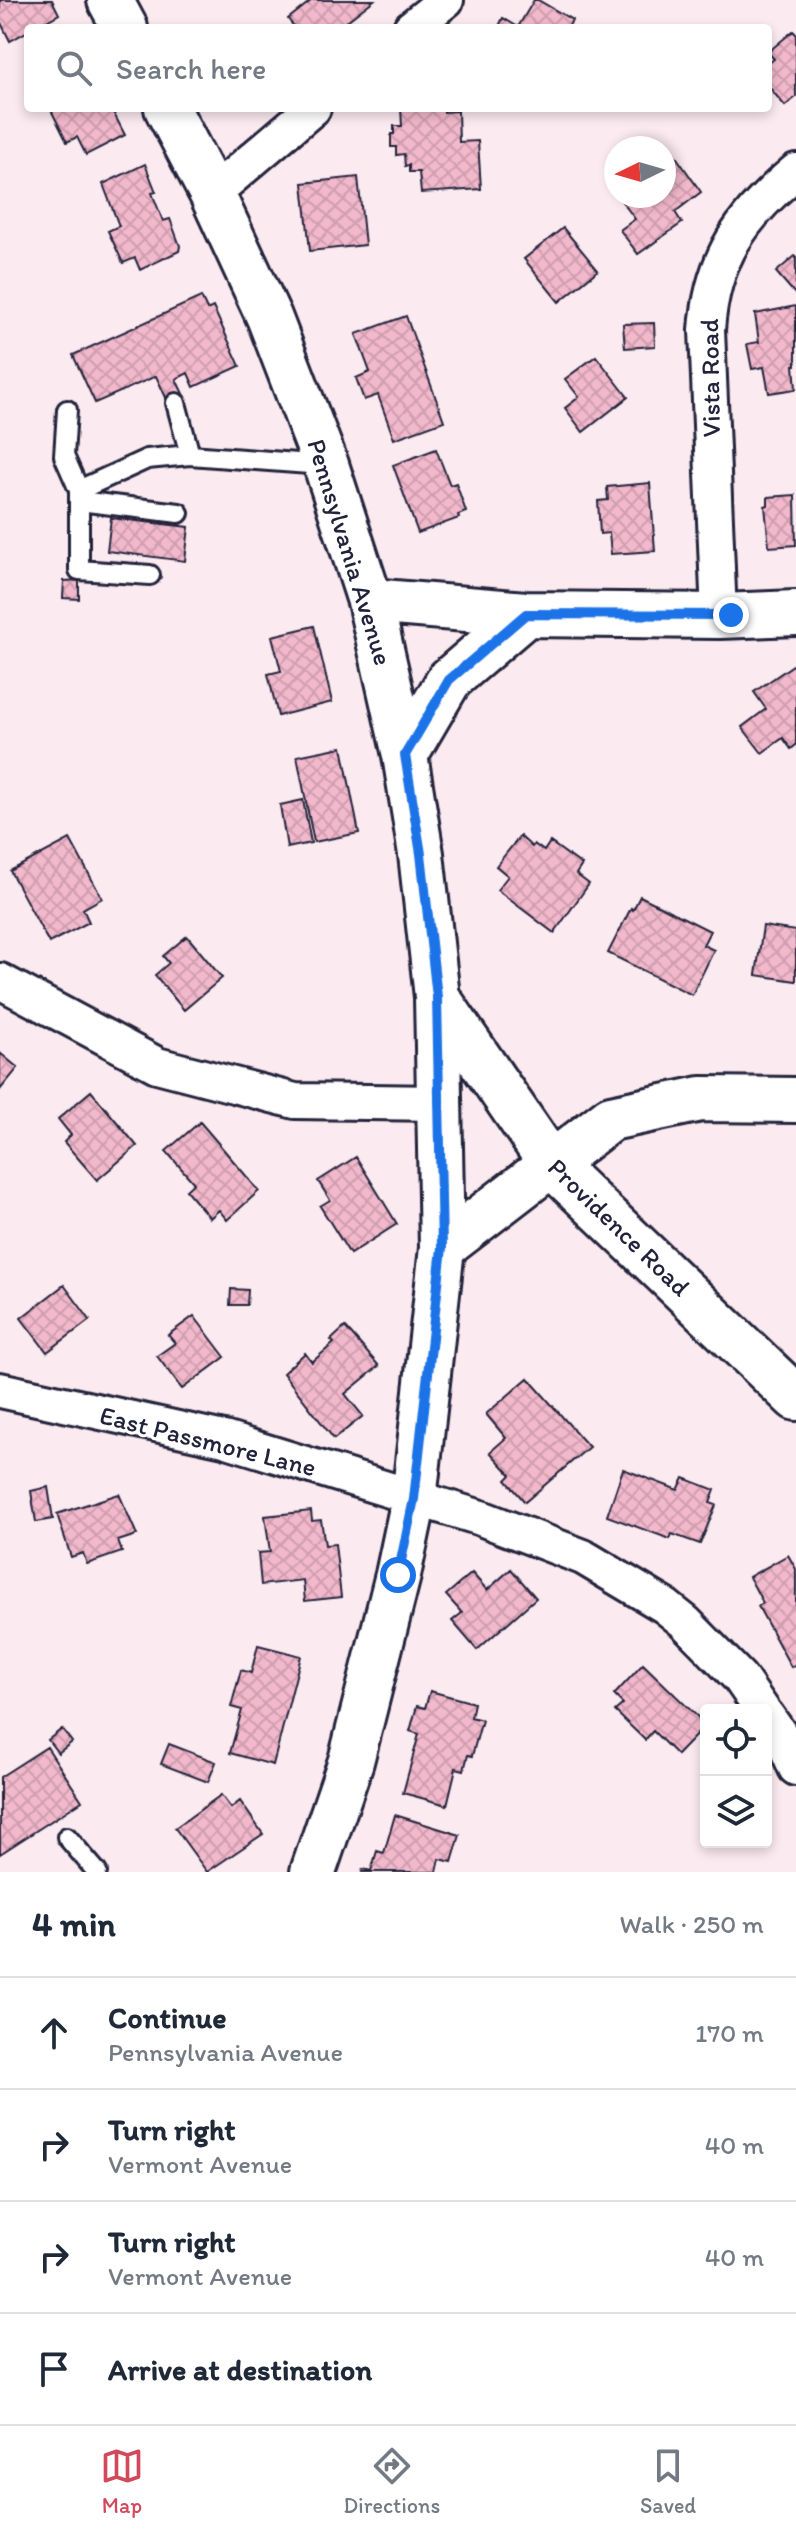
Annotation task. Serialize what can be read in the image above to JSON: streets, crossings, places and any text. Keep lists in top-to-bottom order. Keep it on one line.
{"streets":{"street":["Vista Road","Pennsylvania Avenue","Providence Road","East Passmore Lane"]},"crossings":[["Pennsylvania Avenue","Providence Road"],["Pennsylvania Avenue","East Passmore Lane"]],"north":"left","page":{"search":"Search here","heading":["4 min","Walk · 250 m"],"list":[["Continue","Pennsylvania Avenue","170 m"],["Turn right","Vermont Avenue","40 m"],["Turn right","Vermont Avenue","40 m"],"Arrive at destination"],"nav":["Map","Directions","Saved"]}}
